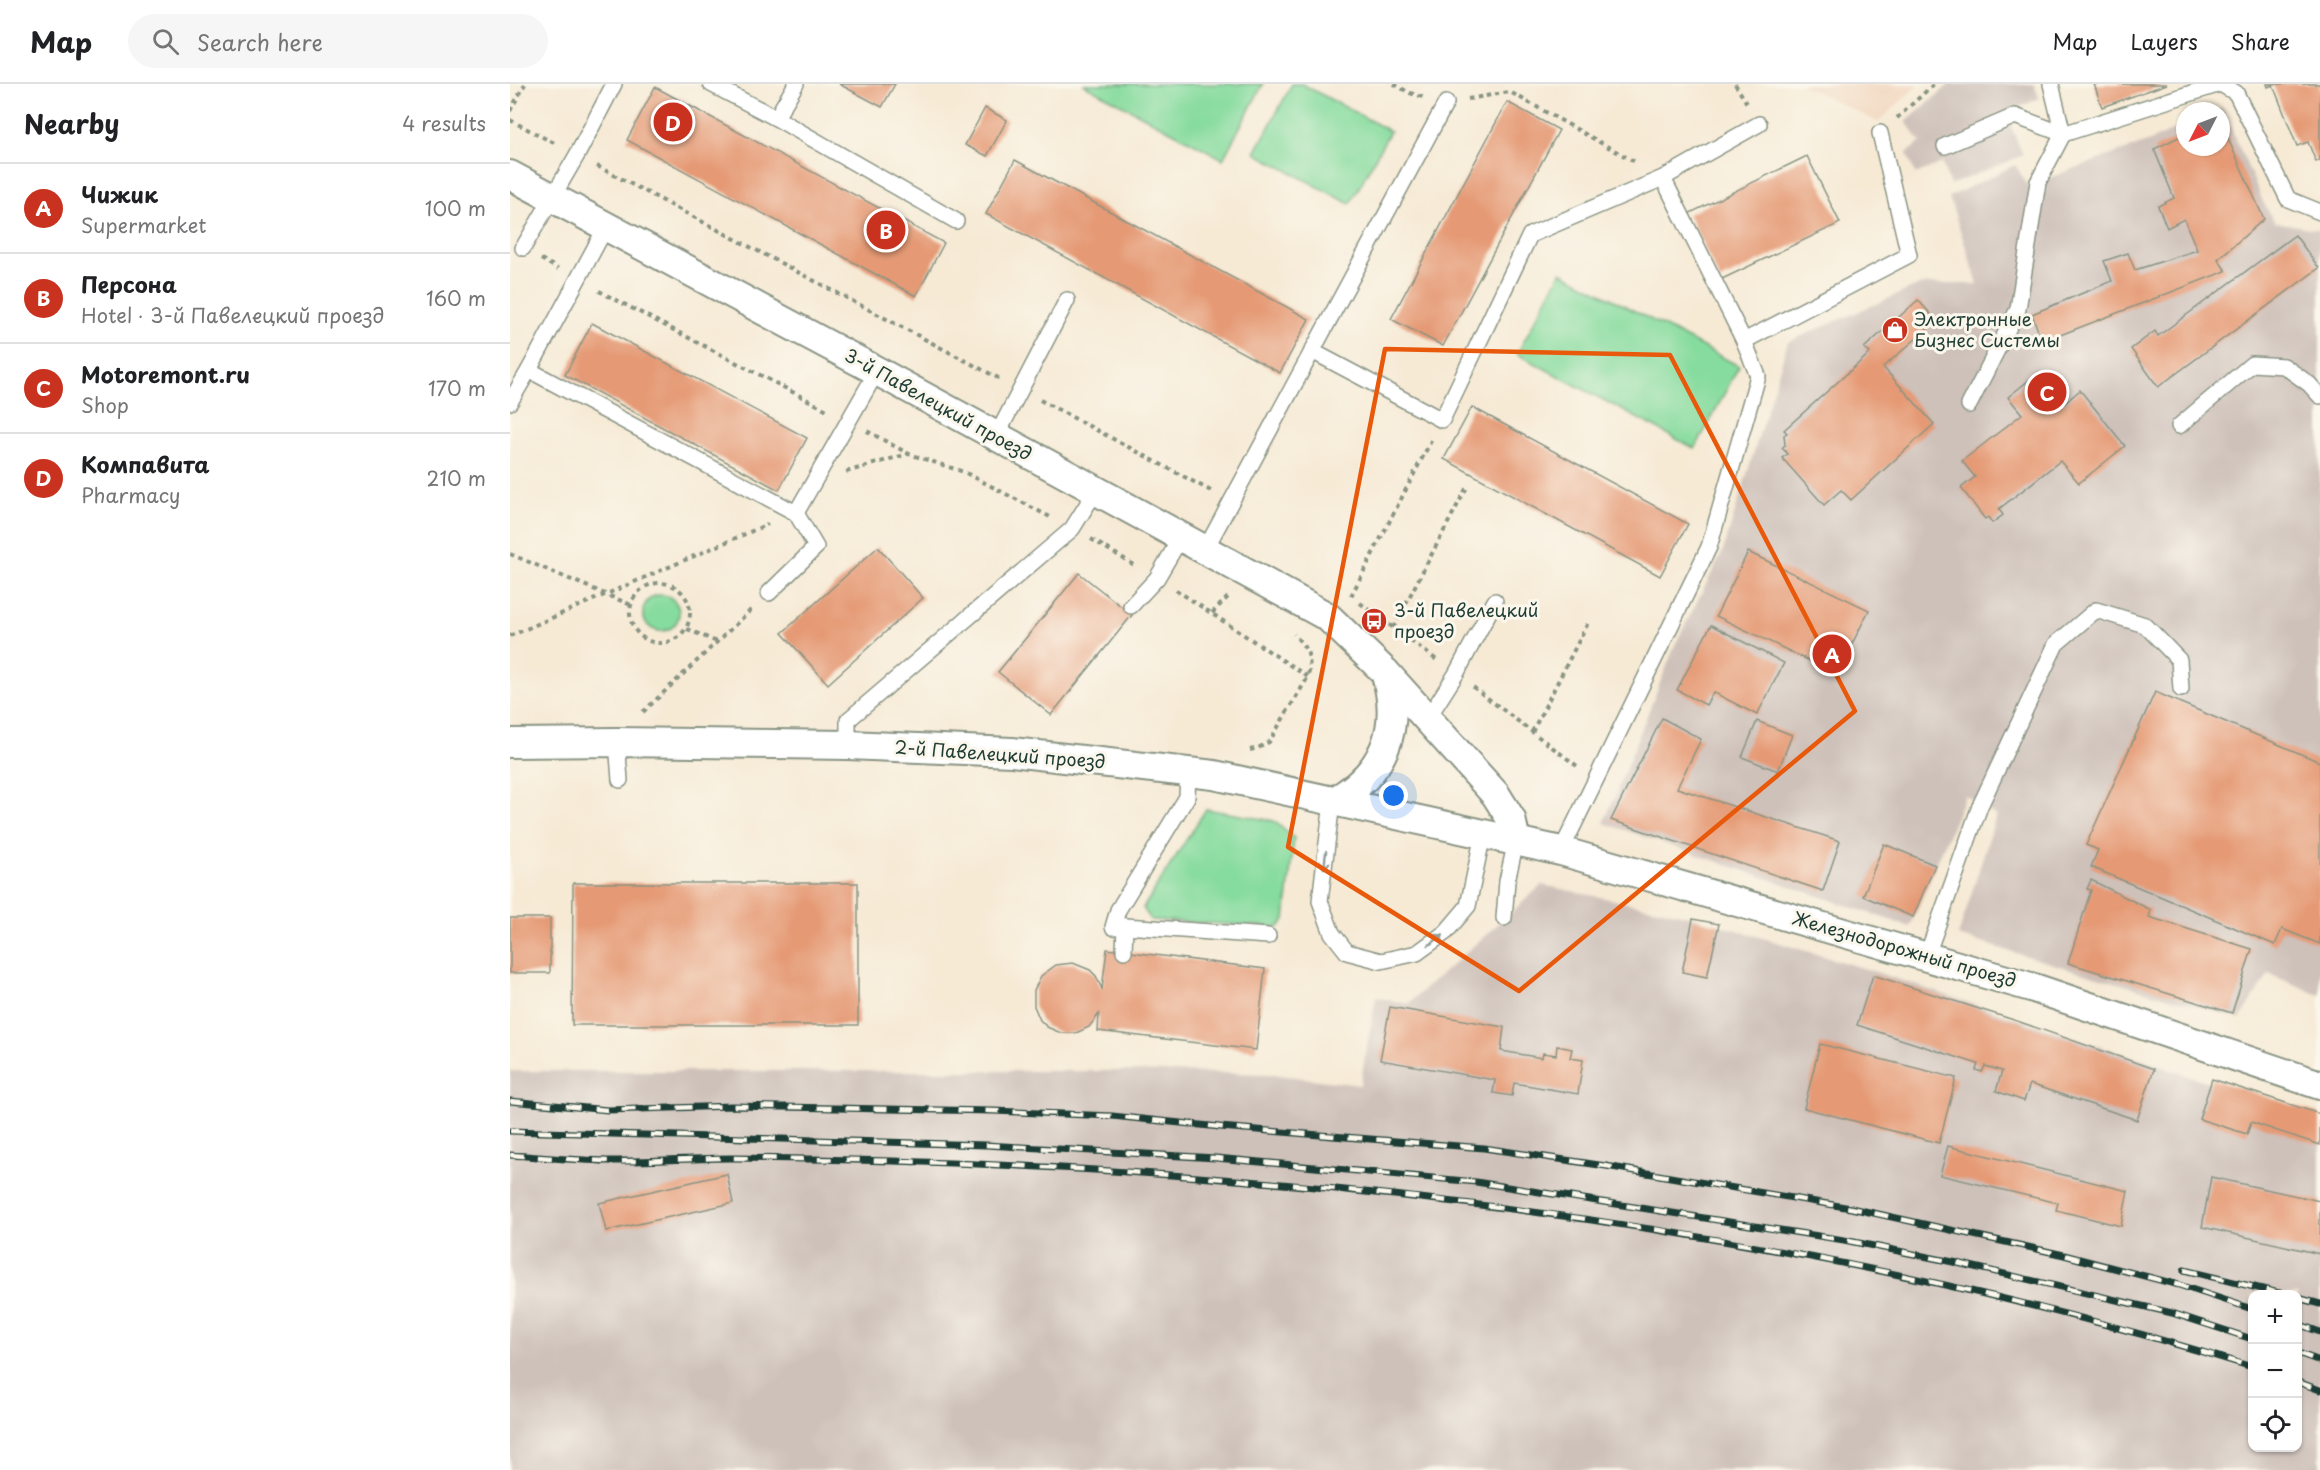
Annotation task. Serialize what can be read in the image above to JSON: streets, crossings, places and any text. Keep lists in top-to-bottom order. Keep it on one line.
{"streets":{"street":["3-й Павелецкий проезд","2-й Павелецкий проезд","Железнодорожный проезд"]},"crossings":[["3-й Павелецкий проезд","Железнодорожный проезд"],["2-й Павелецкий проезд","Железнодорожный проезд"]],"places":{"shop":["Электронные Бизнес Системы"],"bus stop":["3-й Павелецкий проезд"]},"north":"bottom left","page":{"header":"Map","search":"Search here","nav":["Map","Layers","Share"],"heading":["Nearby","4 results"],"pins":["D","B","C","A"],"list":[{"mark":"A","name":"Чижик","note":"Supermarket","value":"100 m"},{"mark":"B","name":"Персона","note":"Hotel · 3-й Павелецкий проезд","value":"160 m"},{"mark":"C","name":"Motoremont.ru","note":"Shop","value":"170 m"},{"mark":"D","name":"Компавита","note":"Pharmacy","value":"210 m"}],"map_buttons":["+","−"]}}
